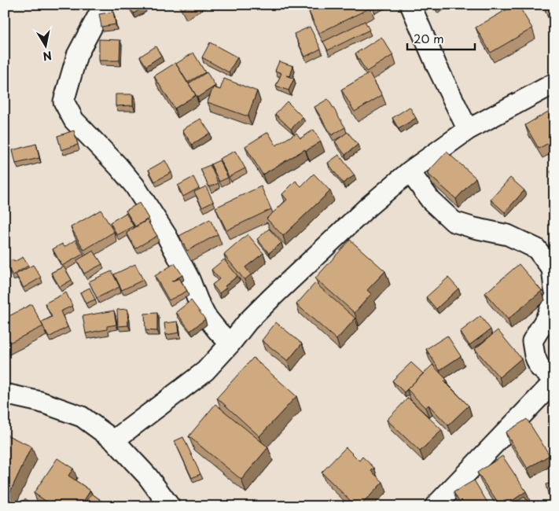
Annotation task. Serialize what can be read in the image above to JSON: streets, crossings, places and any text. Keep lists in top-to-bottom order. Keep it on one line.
{"scale_bar":"20 m","north":"bottom"}
